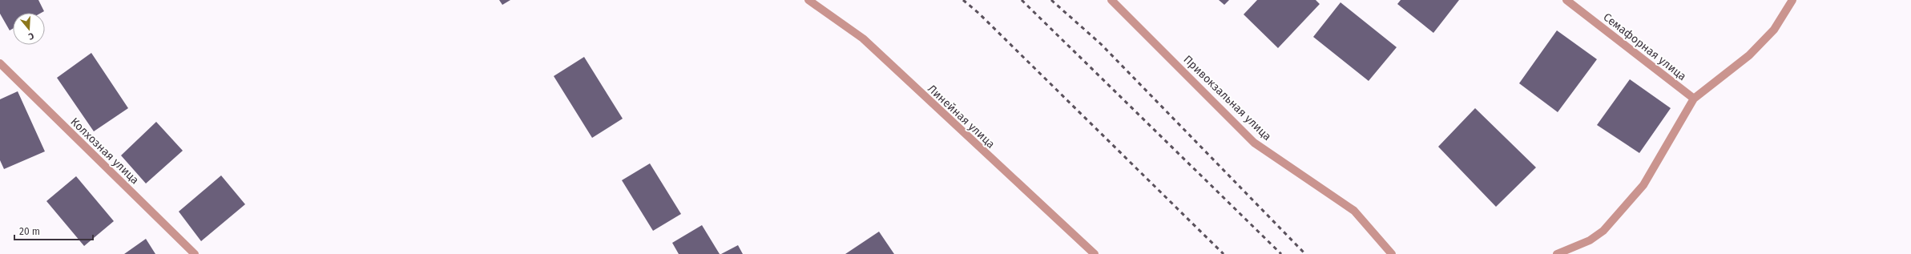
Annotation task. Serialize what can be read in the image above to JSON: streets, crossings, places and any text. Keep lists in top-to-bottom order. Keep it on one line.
{"streets":{"street":["Семафорная улица","Привокзальная улица","Линейная улица","Колхозная улица"]},"scale_bar":"20 m","north":"bottom"}
